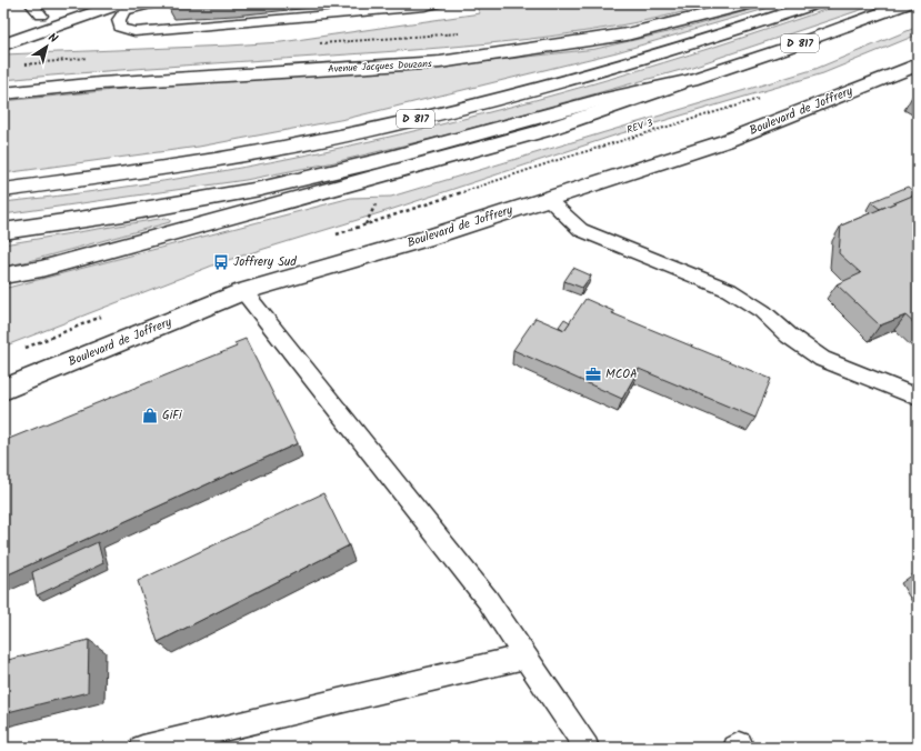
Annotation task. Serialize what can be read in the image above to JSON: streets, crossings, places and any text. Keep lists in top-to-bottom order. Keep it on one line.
{"streets":{"main road":["D 817","Avenue Jacques Douzans","Boulevard de Joffrery"],"path":["REV 3"]},"places":{"bus stop":["Joffrery Sud"],"office":["MCOA"],"shop":["GiFi"]},"north":"top right"}
